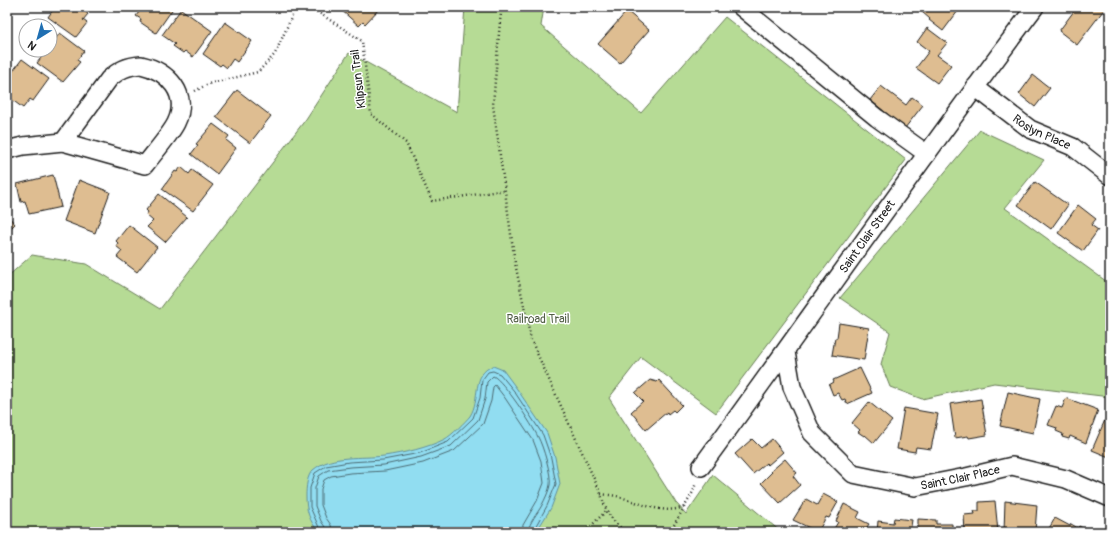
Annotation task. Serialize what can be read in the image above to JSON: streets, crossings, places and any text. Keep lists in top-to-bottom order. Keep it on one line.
{"streets":{"street":["Roslyn Place","Saint Clair Street","Saint Clair Place"],"path":["Klipsun Trail"]},"crossings":[["Roslyn Place","Saint Clair Street"],["Saint Clair Street","Saint Clair Place"]],"parks":["Railroad Trail"],"north":"bottom left"}
